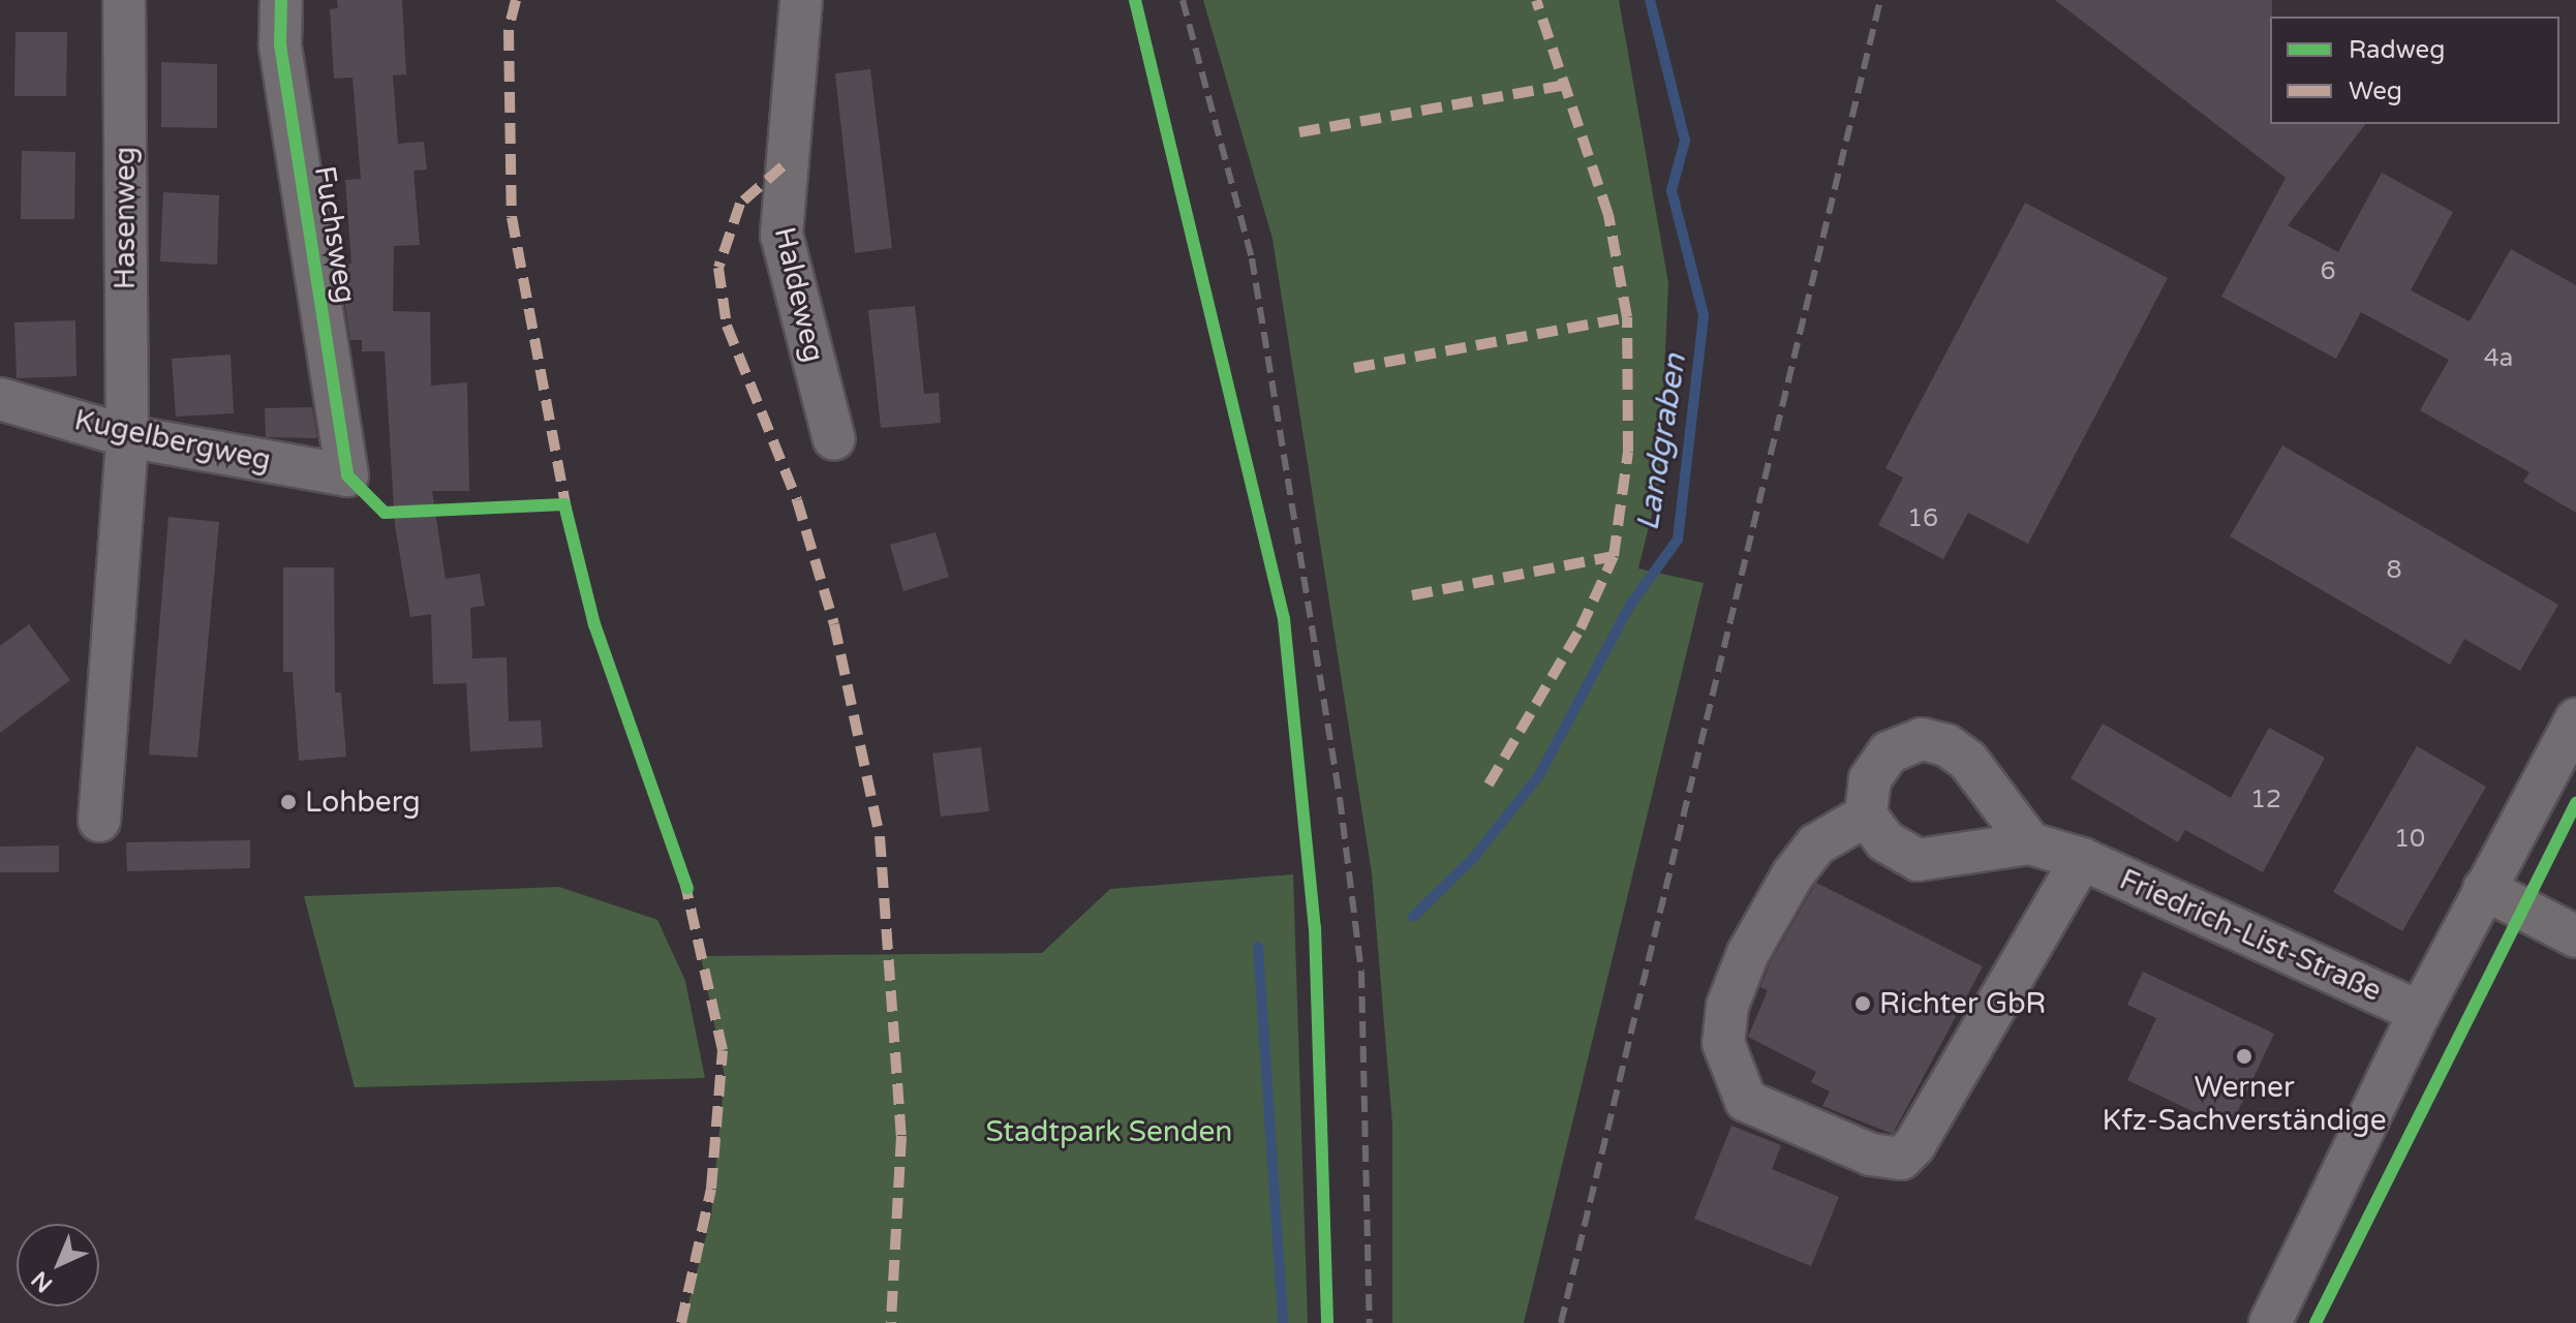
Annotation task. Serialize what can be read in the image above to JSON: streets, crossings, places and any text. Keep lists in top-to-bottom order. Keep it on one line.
{"streets":{"street":["Hasenweg","Fuchsweg","Haldeweg","Kugelbergweg","Friedrich-List-Straße"]},"crossings":[["Hasenweg","Kugelbergweg"],["Fuchsweg","Kugelbergweg"]],"water":["Landgraben"],"parks":["Stadtpark Senden"],"places":["Lohberg","Richter GbR","Werner Kfz-Sachverständige"],"house_numbers":["6","4a","16","8","12","10"],"legend":["Radweg","Weg"],"north":"bottom left"}
